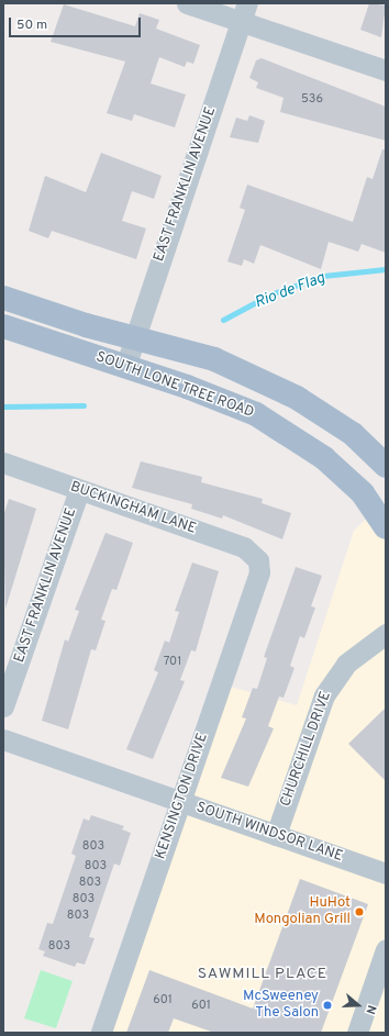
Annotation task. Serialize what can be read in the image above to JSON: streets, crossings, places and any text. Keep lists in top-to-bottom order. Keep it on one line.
{"streets":{"main road":["SOUTH LONE TREE ROAD"],"street":["EAST FRANKLIN AVENUE","BUCKINGHAM LANE","CHURCHILL DRIVE","KENSINGTON DRIVE","SOUTH WINDSOR LANE"]},"crossings":[["EAST FRANKLIN AVENUE","SOUTH LONE TREE ROAD"],["EAST FRANKLIN AVENUE","BUCKINGHAM LANE"],["BUCKINGHAM LANE","KENSINGTON DRIVE"],["CHURCHILL DRIVE","SOUTH WINDSOR LANE"],["KENSINGTON DRIVE","SOUTH WINDSOR LANE"]],"districts":["SAWMILL PLACE"],"water":["Rio de Flag"],"places":["HuHot Mongolian Grill","McSweeney The Salon"],"house_numbers":["536","701","803","803","803","803","803","803","601","601"],"scale_bar":"50 m","north":"right"}
